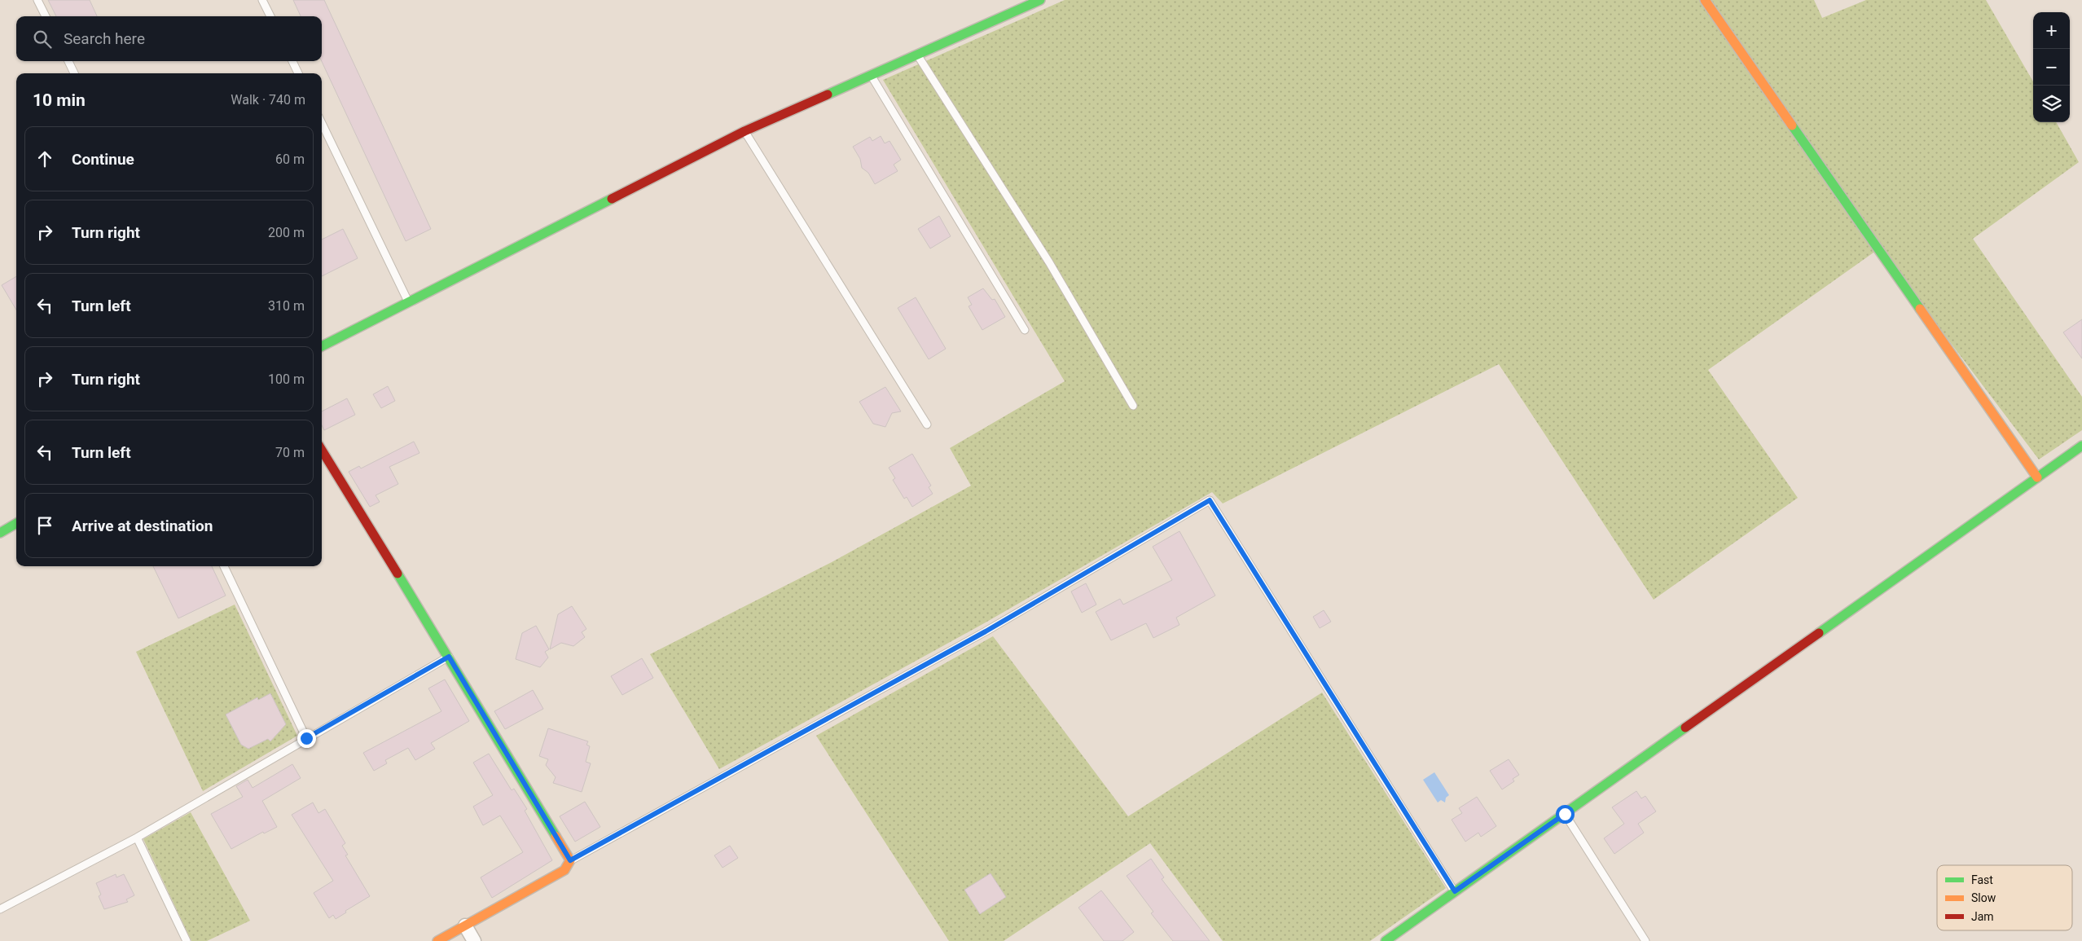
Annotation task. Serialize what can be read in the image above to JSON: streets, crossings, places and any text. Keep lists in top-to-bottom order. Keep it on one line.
{"legend":["Fast","Slow","Jam"],"page":{"map_buttons":["+","−"],"search":"Search here","heading":["10 min","Walk · 740 m"],"list":[["Continue","60 m"],["Turn right","200 m"],["Turn left","310 m"],["Turn right","100 m"],["Turn left","70 m"],"Arrive at destination"]}}
